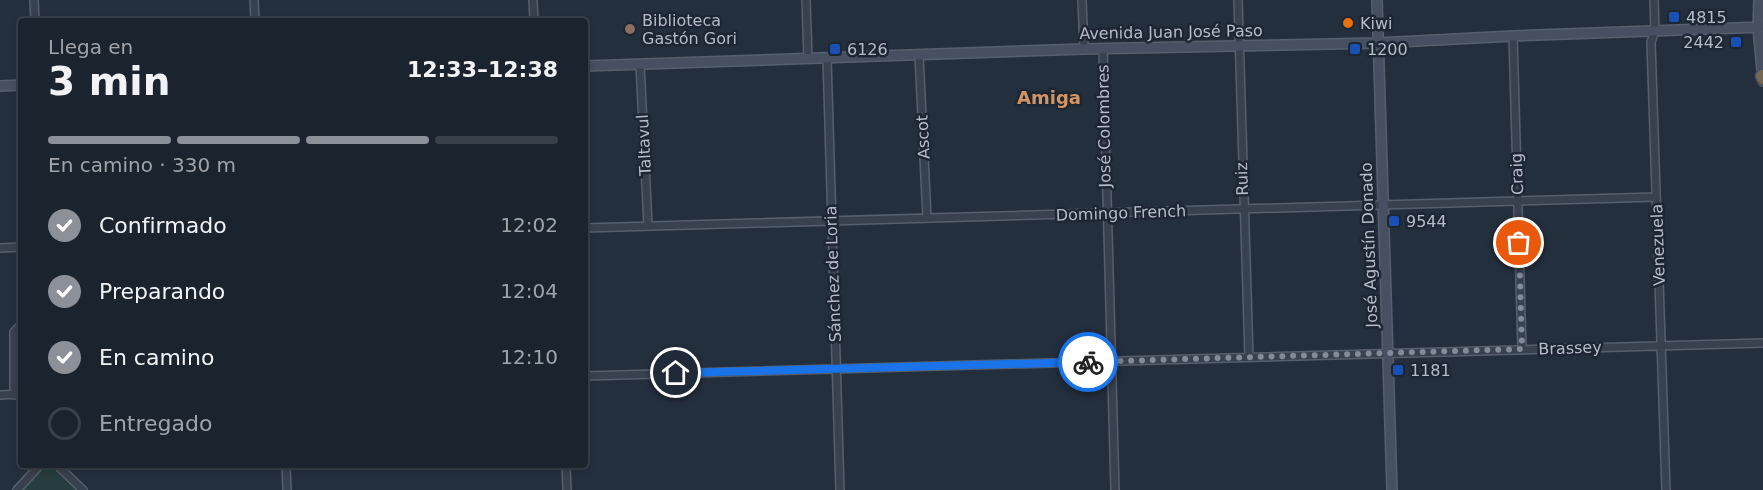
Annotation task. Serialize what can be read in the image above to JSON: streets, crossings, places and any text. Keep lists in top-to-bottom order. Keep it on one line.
{"streets":{"main road":["Avenida Juan José Paso","José Agustín Donado"],"street":["José Colombres","Ascot","Taltavul","Craig","Ruiz","Domingo French","Venezuela","Sánchez de Loria","Brassey"]},"crossings":[["Avenida Juan José Paso","José Colombres"],["Avenida Juan José Paso","Ascot"],["Avenida Juan José Paso","Taltavul"],["Avenida Juan José Paso","Craig"],["Avenida Juan José Paso","Ruiz"],["Avenida Juan José Paso","José Agustín Donado"],["Avenida Juan José Paso","Venezuela"],["Avenida Juan José Paso","Sánchez de Loria"],["José Colombres","Domingo French"],["José Colombres","Brassey"],["Ascot","Domingo French"],["Taltavul","Domingo French"],["Craig","Domingo French"],["Craig","Brassey"],["Ruiz","Domingo French"],["Ruiz","Brassey"],["Domingo French","José Agustín Donado"],["Domingo French","Venezuela"],["Domingo French","Sánchez de Loria"],["José Agustín Donado","Brassey"],["Venezuela","Brassey"],["Sánchez de Loria","Brassey"]],"districts":["Amiga"],"places":{"transit":["4815","2442","6126","1200","9544","1181"],"other":["Kiwi","Biblioteca Gastón Gori"]},"page":{"heading":["3 min","Llega en","12:33–12:38"],"bar":"En camino · 330 m","list":[["Confirmado","12:02"],["Preparando","12:04"],["En camino","12:10"],"Entregado"]}}
